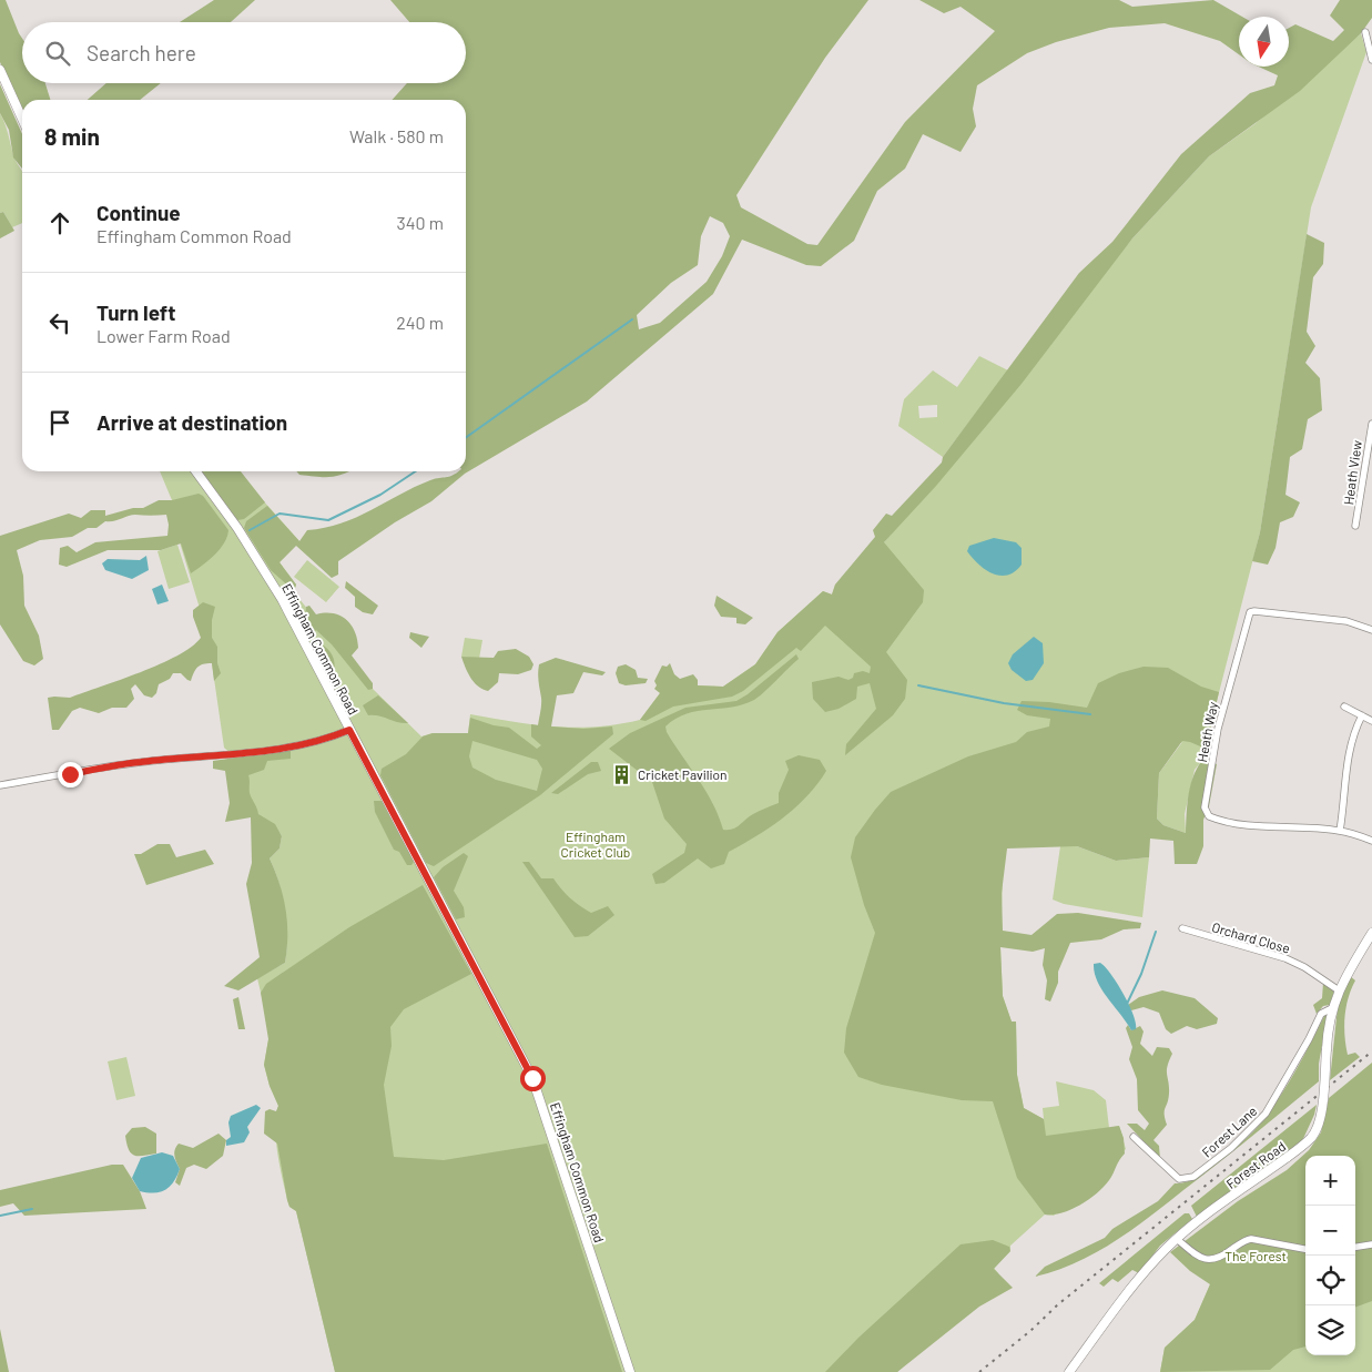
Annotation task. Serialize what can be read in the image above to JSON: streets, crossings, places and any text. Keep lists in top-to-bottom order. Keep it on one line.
{"streets":{"street":["Heath View","Effingham Common Road","Heath Way","Orchard Close","Forest Lane","Forest Road"]},"crossings":[["Orchard Close","Forest Road"],["Forest Lane","Forest Road"]],"parks":["Effingham Cricket Club","The Forest"],"places":{"building":["Cricket Pavilion"]},"north":"bottom","page":{"search":"Search here","heading":["8 min","Walk · 580 m"],"list":[["Continue","Effingham Common Road","340 m"],["Turn left","Lower Farm Road","240 m"],"Arrive at destination"],"map_buttons":["+","−"]}}
